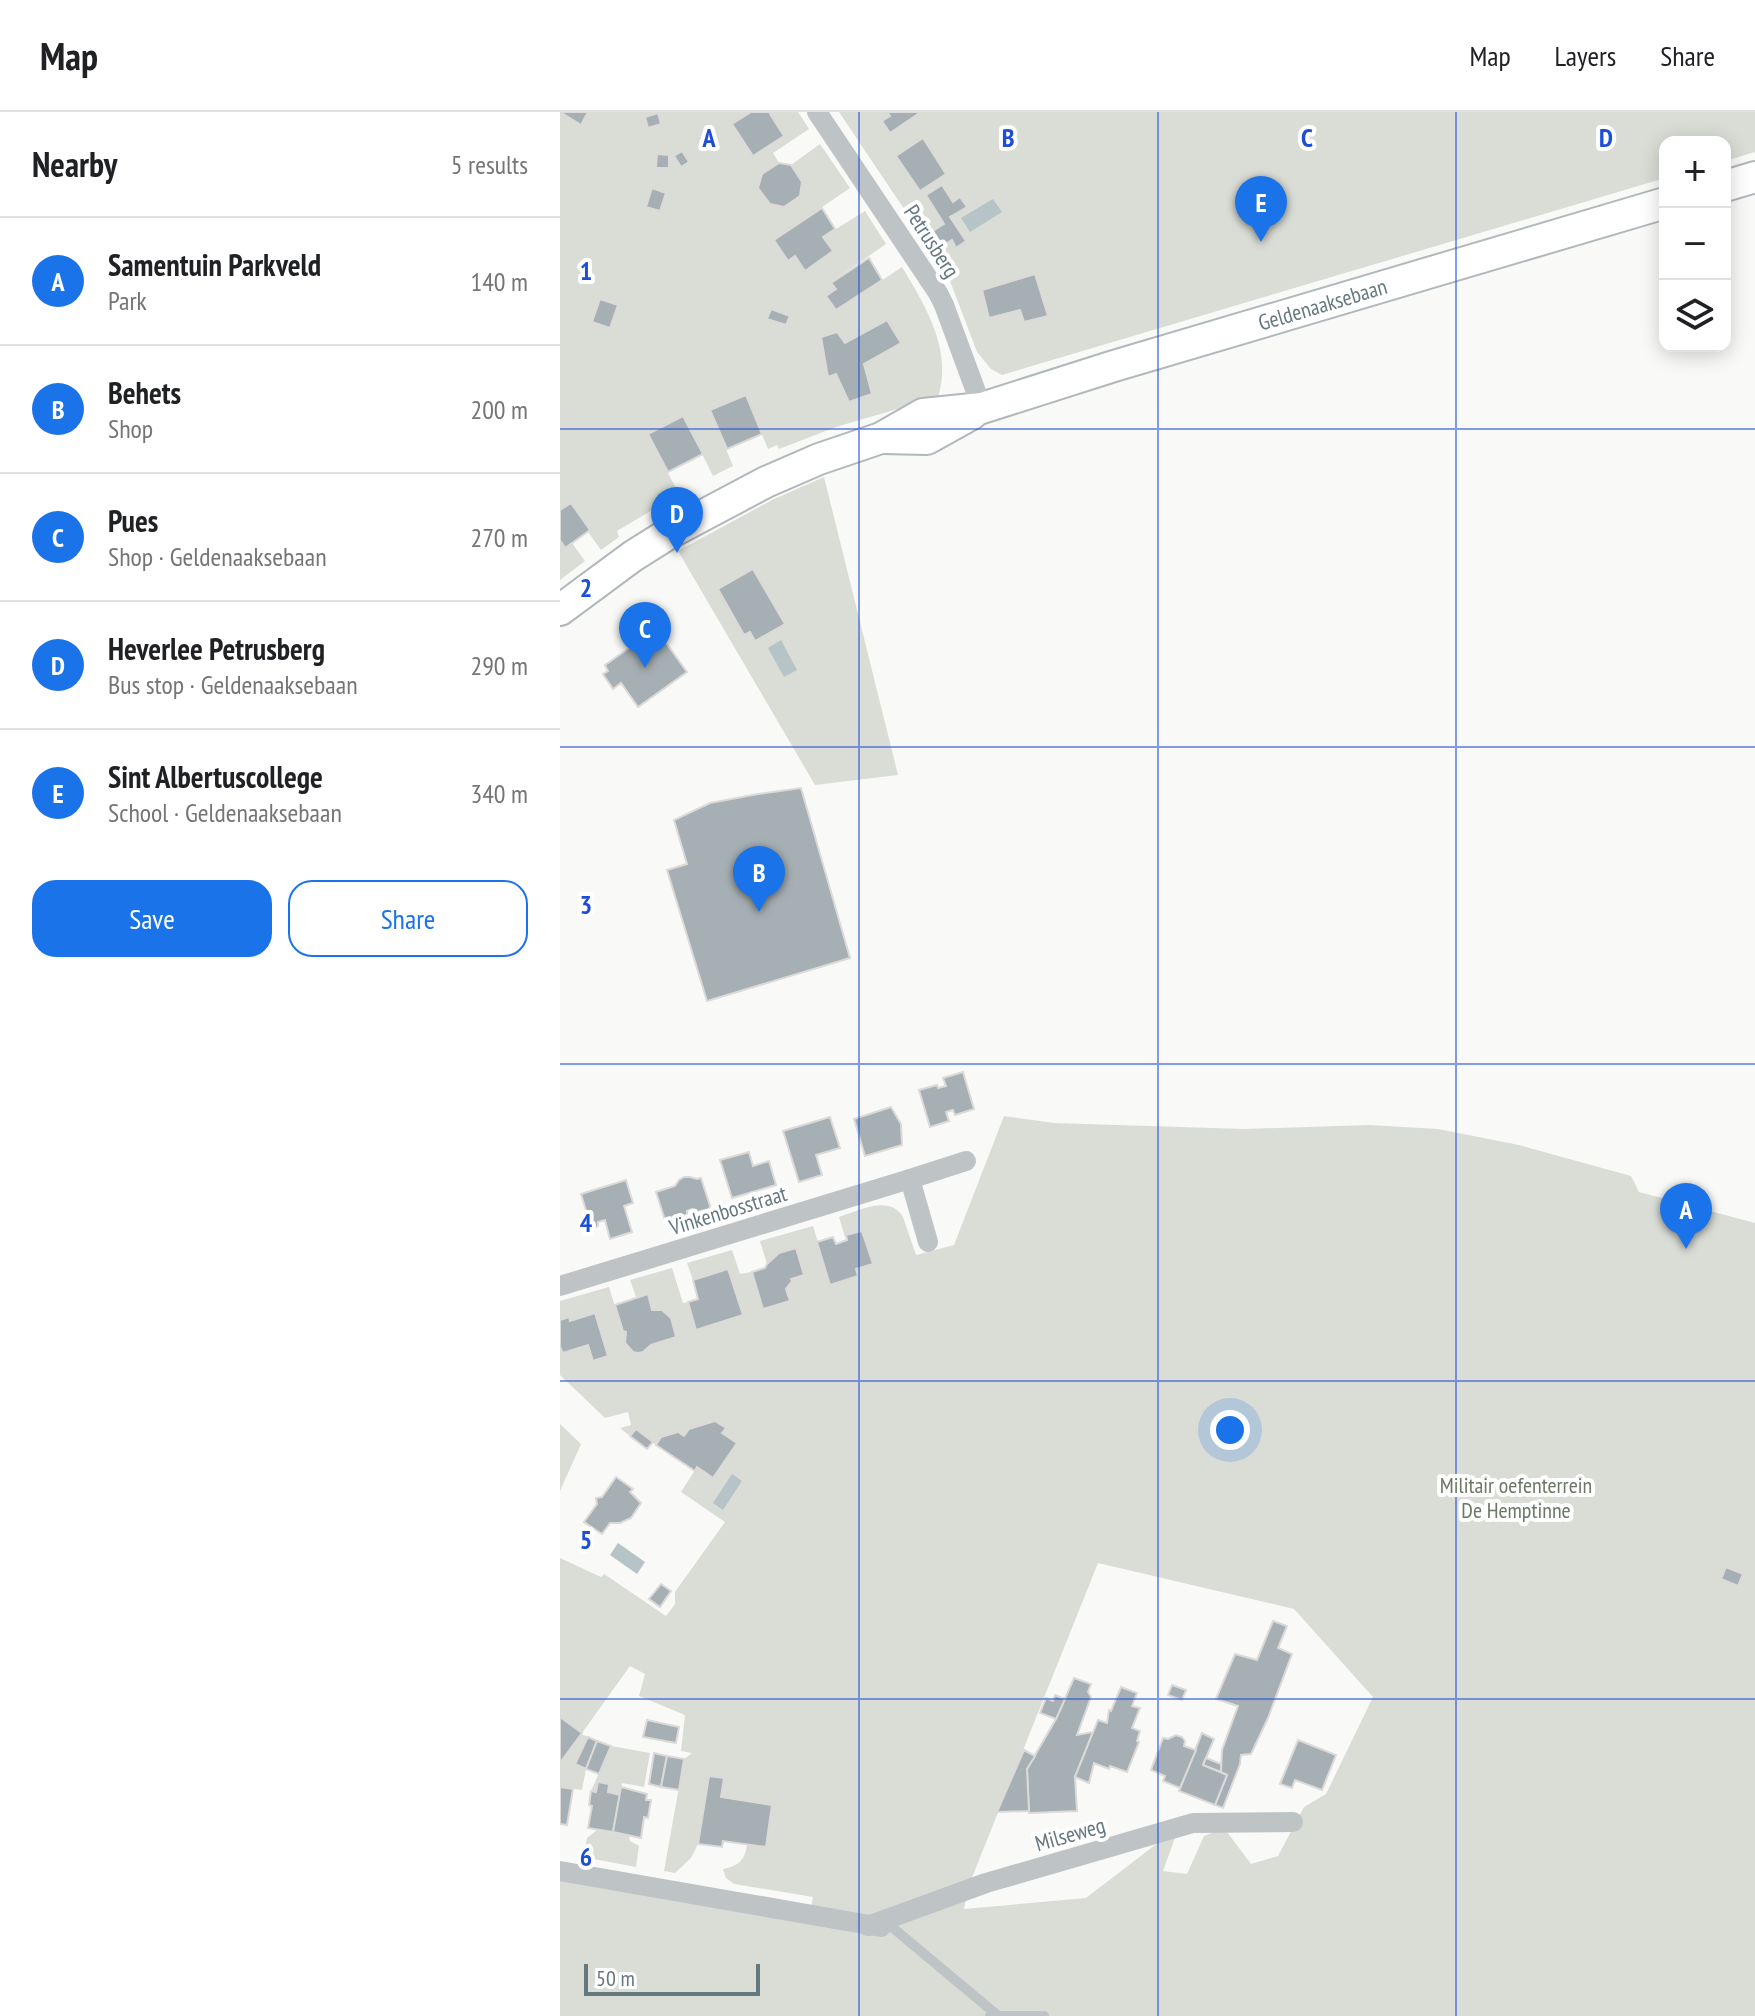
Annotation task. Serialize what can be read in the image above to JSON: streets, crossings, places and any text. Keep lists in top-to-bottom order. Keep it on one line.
{"streets":{"street":["Petrusberg","Geldenaaksebaan","Vinkenbosstraat","Milseweg"]},"crossings":[["Petrusberg","Geldenaaksebaan"]],"parks":["Militair oefenterrein De Hemptinne"],"scale_bar":"50 m","page":{"header":"Map","nav":["Map","Layers","Share"],"heading":["Nearby","5 results"],"map_buttons":["+","−"],"pins":["E","D","C","B","A"],"list":[{"mark":"A","name":"Samentuin Parkveld","note":"Park","value":"140 m"},{"mark":"B","name":"Behets","note":"Shop","value":"200 m"},{"mark":"C","name":"Pues","note":"Shop · Geldenaaksebaan","value":"270 m"},{"mark":"D","name":"Heverlee Petrusberg","note":"Bus stop · Geldenaaksebaan","value":"290 m"},{"mark":"E","name":"Sint Albertuscollege","note":"School · Geldenaaksebaan","value":"340 m"}],"buttons":["Save","Share"],"scale":"50 m"},"grid":{"columns":["A","B","C","D"],"rows":["1","2","3","4","5","6"]}}
